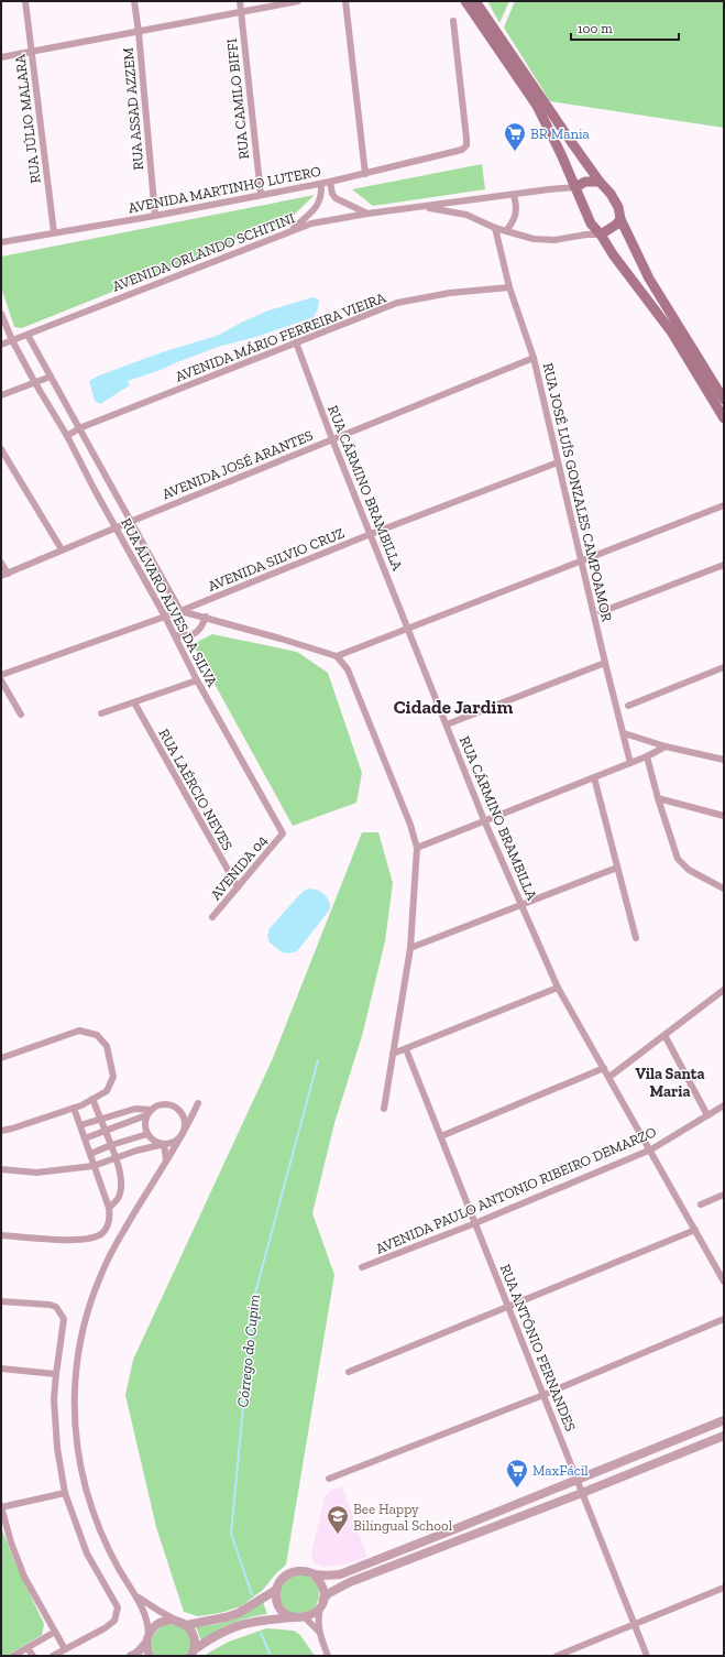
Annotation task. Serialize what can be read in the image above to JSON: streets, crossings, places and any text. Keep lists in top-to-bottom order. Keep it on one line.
{"streets":{"street":["RUA CAMILO BIFFI","RUA ASSAD AZZEM","RUA JÚLIO MALARA","AVENIDA MARTINHO LUTERO","AVENIDA ORLANDO SCHITINI","AVENIDA MÁRIO FERREIRA VIEIRA","AVENIDA JOSÉ ARANTES","RUA CÁRMINO BRAMBILLA","RUA JOSÉ LUÍS GONZALES CAMPOAMOR","AVENIDA SILVIO CRUZ","RUA ÁLVARO ALVES DA SILVA","RUA LAÉRCIO NEVES","AVENIDA 04","AVENIDA PAULO ANTONIO RIBEIRO DEMARZO","RUA ANTÔNIO FERNANDES"]},"crossings":[["RUA CAMILO BIFFI","AVENIDA MARTINHO LUTERO"],["RUA ASSAD AZZEM","AVENIDA MARTINHO LUTERO"],["RUA JÚLIO MALARA","AVENIDA MARTINHO LUTERO"],["AVENIDA ORLANDO SCHITINI","RUA JOSÉ LUÍS GONZALES CAMPOAMOR"],["AVENIDA ORLANDO SCHITINI","RUA ÁLVARO ALVES DA SILVA"],["AVENIDA MÁRIO FERREIRA VIEIRA","RUA CÁRMINO BRAMBILLA"],["AVENIDA MÁRIO FERREIRA VIEIRA","RUA JOSÉ LUÍS GONZALES CAMPOAMOR"],["AVENIDA MÁRIO FERREIRA VIEIRA","RUA ÁLVARO ALVES DA SILVA"],["AVENIDA JOSÉ ARANTES","RUA CÁRMINO BRAMBILLA"],["AVENIDA JOSÉ ARANTES","RUA JOSÉ LUÍS GONZALES CAMPOAMOR"],["AVENIDA JOSÉ ARANTES","RUA ÁLVARO ALVES DA SILVA"],["RUA CÁRMINO BRAMBILLA","AVENIDA SILVIO CRUZ"],["RUA CÁRMINO BRAMBILLA","AVENIDA PAULO ANTONIO RIBEIRO DEMARZO"],["RUA JOSÉ LUÍS GONZALES CAMPOAMOR","AVENIDA SILVIO CRUZ"],["AVENIDA SILVIO CRUZ","RUA ÁLVARO ALVES DA SILVA"],["RUA ÁLVARO ALVES DA SILVA","AVENIDA 04"],["RUA LAÉRCIO NEVES","AVENIDA 04"],["AVENIDA PAULO ANTONIO RIBEIRO DEMARZO","RUA ANTÔNIO FERNANDES"]],"districts":["Cidade Jardim","Vila Santa Maria"],"water":["Córrego do Cupim"],"places":{"supermarket":["BR Mania","MaxFácil"],"school or university":["Bee Happy Bilingual School"]},"scale_bar":"100 m"}
